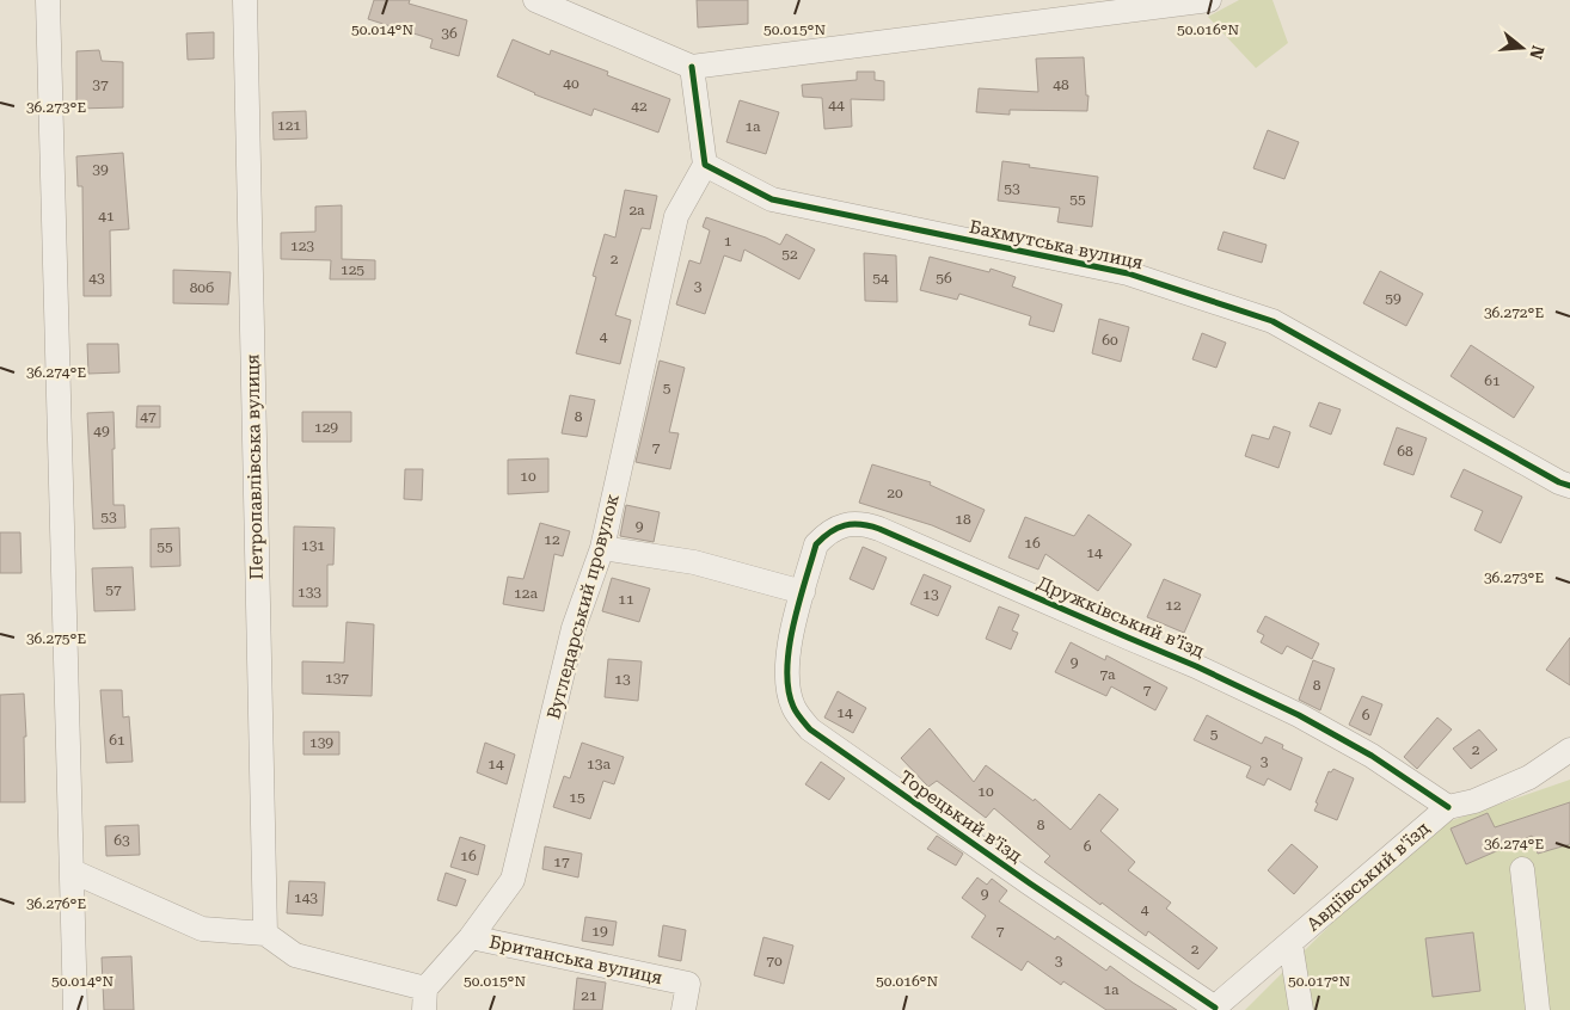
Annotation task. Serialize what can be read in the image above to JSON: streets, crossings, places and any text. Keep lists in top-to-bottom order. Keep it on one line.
{"streets":{"street":["Бахмутська вулиця","Петропавлівська вулиця","Вугледарський провулок","Дружківський в’їзд","Торецький в’їзд","Авдіївський в'їзд","Британська вулиця"]},"crossings":[["Бахмутська вулиця","Вугледарський провулок"],["Петропавлівська вулиця","Британська вулиця"],["Вугледарський провулок","Британська вулиця"],["Дружківський в’їзд","Торецький в’їзд"],["Дружківський в’їзд","Авдіївський в'їзд"],["Торецький в’їзд","Авдіївський в'їзд"]],"house_numbers":["36","40","37","48","44","42","121","1а","39","53","55","2а","41","1","123","52","2","125","43","54","56","3","80б","59","4","60","61","5","47","8","129","49","7","68","10","20","53","18","9","12","16","131","55","14","57","133","12а","13","11","12","9","7а","137","13","8","7","14","6","5","61","139","2","3","14","13а","10","15","8","63","6","16","17","9","143","4","19","7","2","70","3","1а","21"],"north":"right","coordinates":["50.014°N","50.015°N","50.016°N","36.273°E","36.272°E","36.274°E","36.275°E","36.276°E","50.017°N"]}
